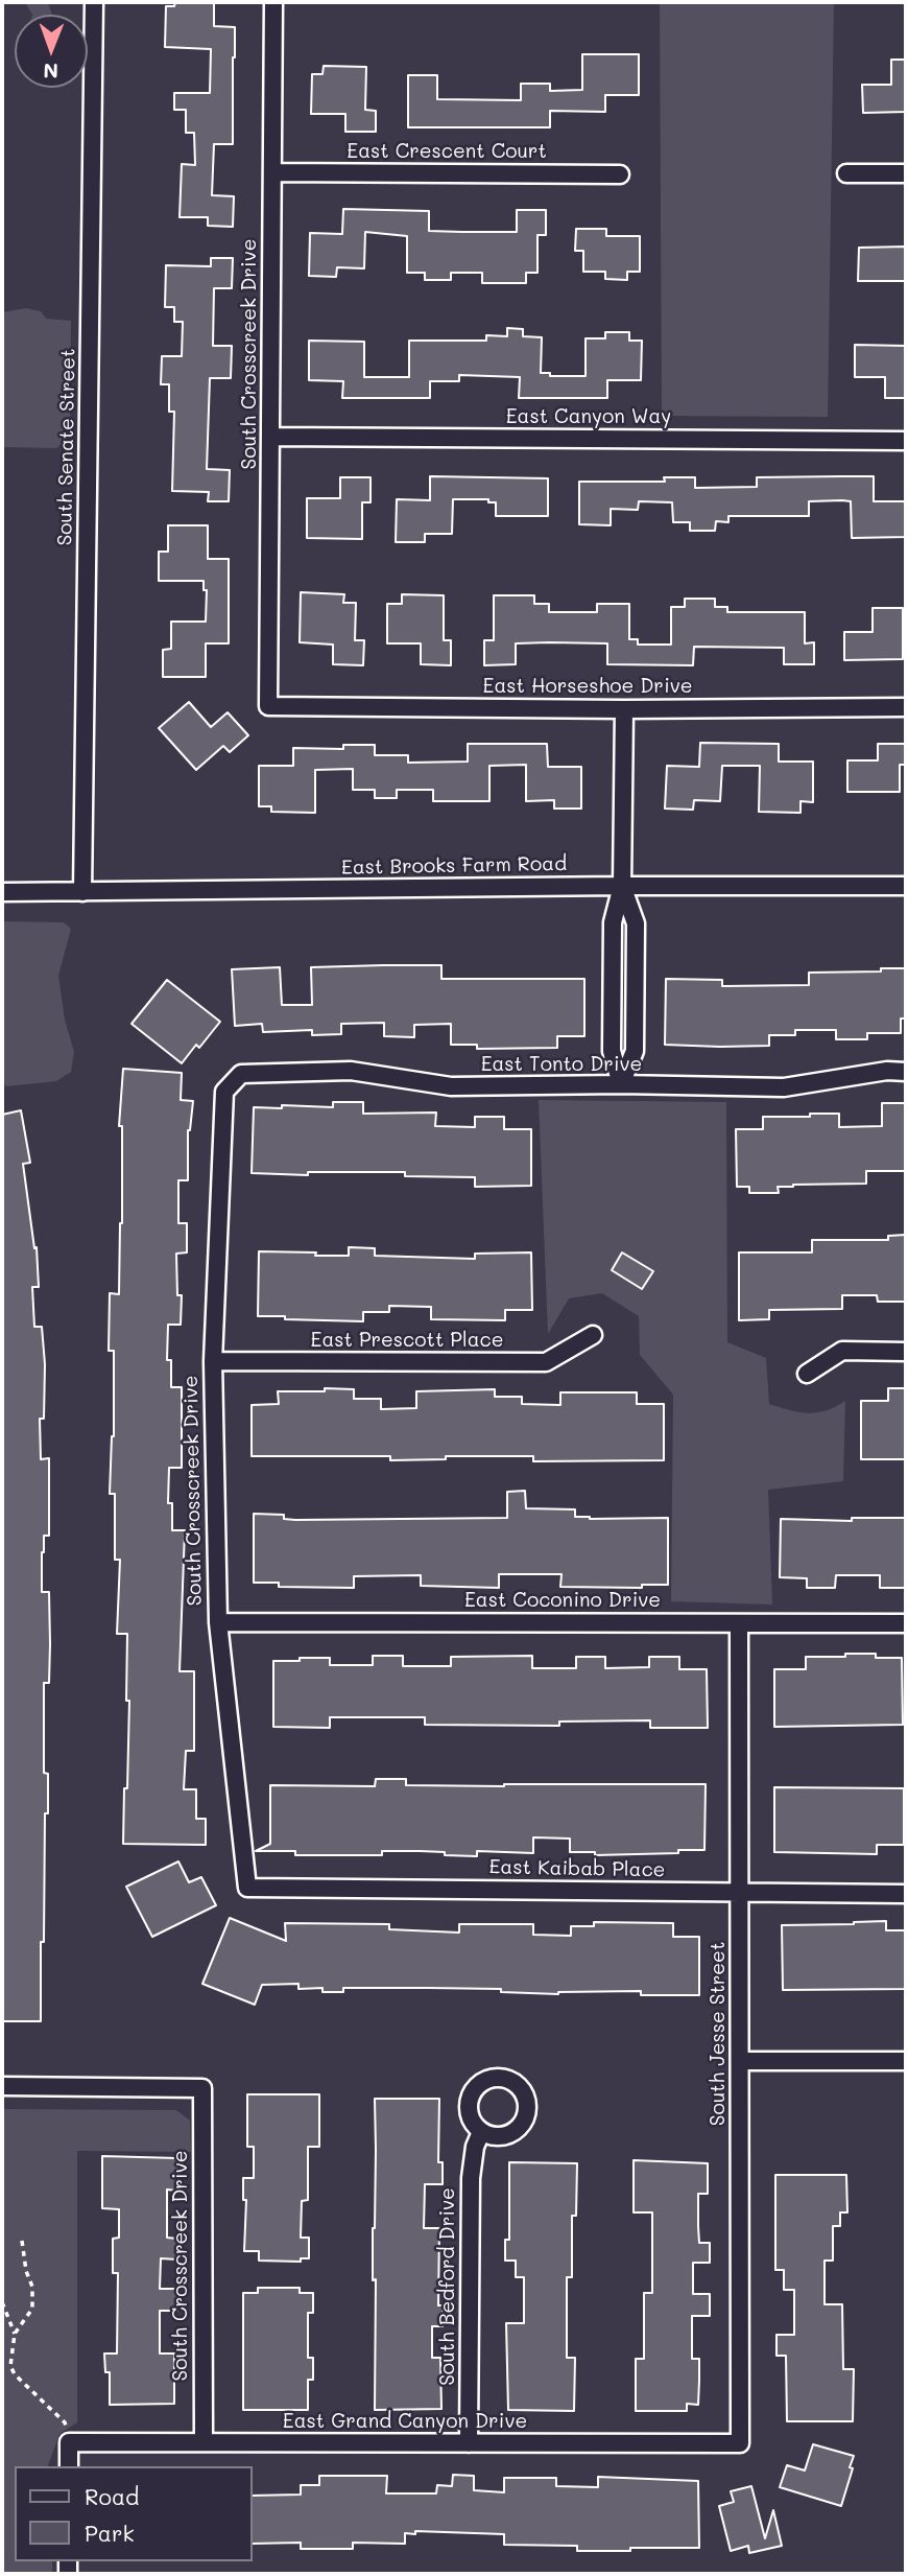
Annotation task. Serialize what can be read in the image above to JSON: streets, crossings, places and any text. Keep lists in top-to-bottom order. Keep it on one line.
{"streets":{"street":["East Crescent Court","South Crosscreek Drive","East Canyon Way","South Senate Street","East Horseshoe Drive","East Brooks Farm Road","East Tonto Drive","East Prescott Place","East Coconino Drive","East Kaibab Place","South Jesse Street","South Bedford Drive","East Grand Canyon Drive"]},"crossings":[["East Crescent Court","South Crosscreek Drive"],["South Crosscreek Drive","East Canyon Way"],["South Crosscreek Drive","East Horseshoe Drive"],["South Crosscreek Drive","East Tonto Drive"],["South Crosscreek Drive","East Prescott Place"],["South Crosscreek Drive","East Coconino Drive"],["South Crosscreek Drive","East Kaibab Place"],["South Crosscreek Drive","East Grand Canyon Drive"],["South Senate Street","East Brooks Farm Road"],["East Coconino Drive","South Jesse Street"],["East Kaibab Place","South Jesse Street"],["South Jesse Street","East Grand Canyon Drive"],["South Bedford Drive","East Grand Canyon Drive"]],"legend":["Road","Park"],"north":"bottom"}
